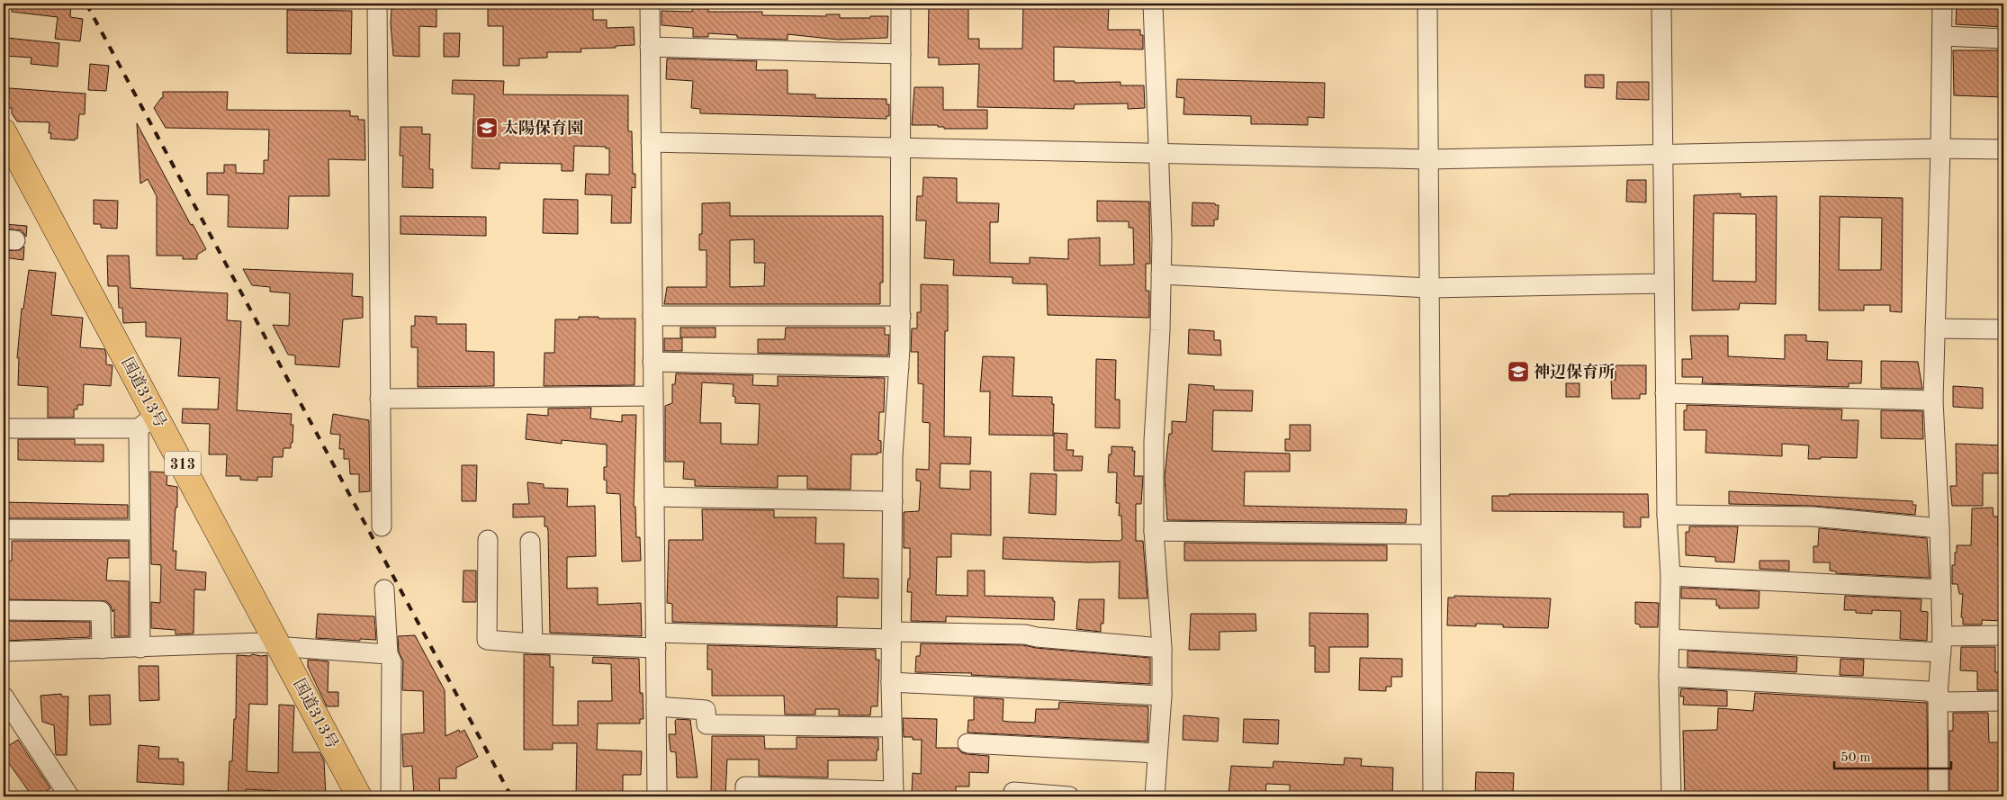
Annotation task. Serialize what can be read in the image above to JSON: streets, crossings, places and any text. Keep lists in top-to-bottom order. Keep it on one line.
{"streets":{"highway":["国道313号","313"]},"places":{"school or university":["太陽保育園","神辺保育所"]},"scale_bar":"50 m"}
